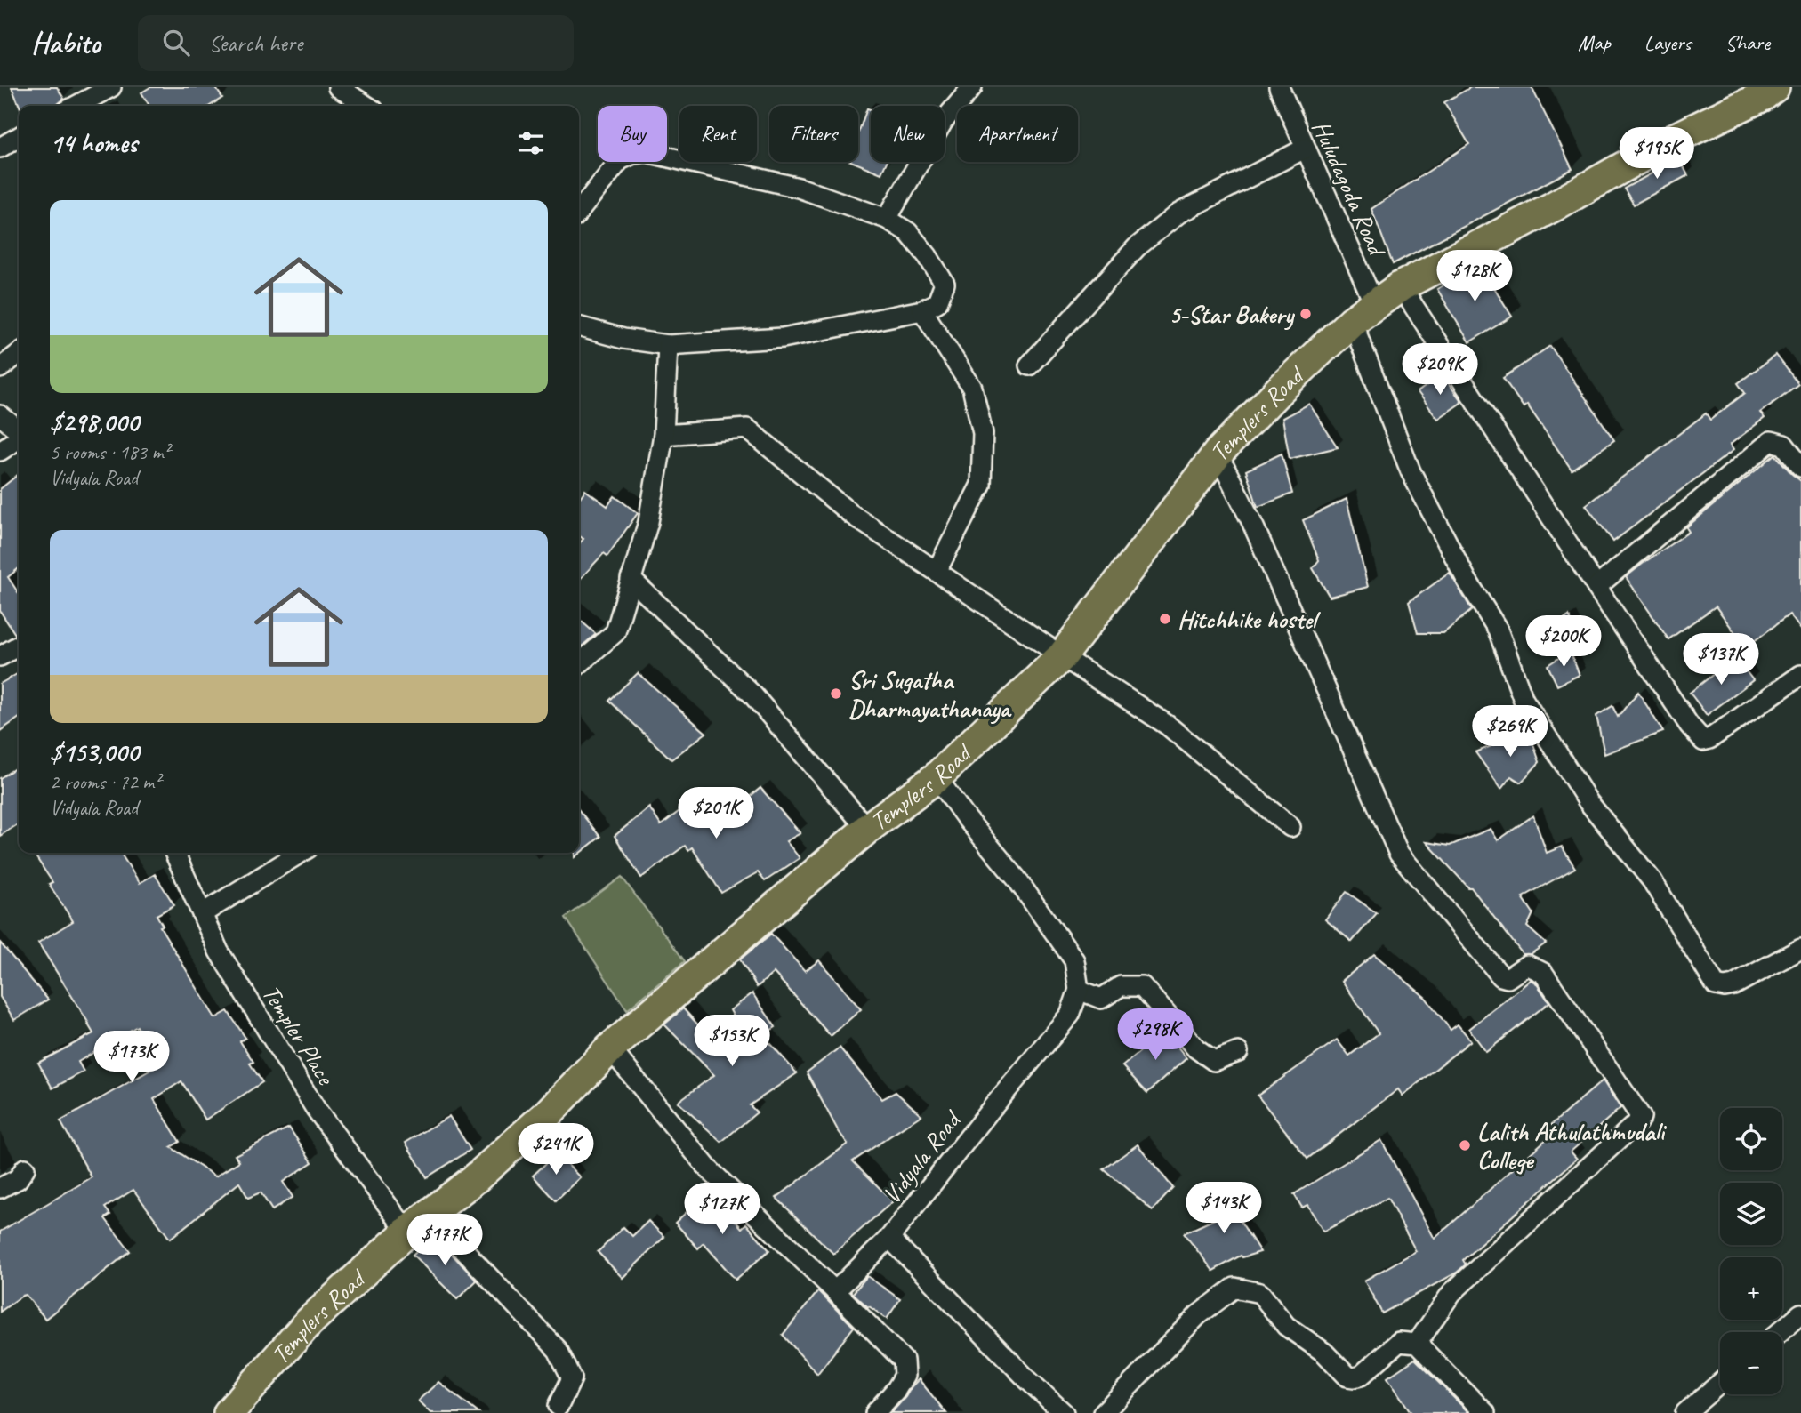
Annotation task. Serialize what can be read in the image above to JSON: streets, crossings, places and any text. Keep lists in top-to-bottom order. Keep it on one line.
{"streets":{"main road":["Templers Road"],"street":["Huludagoda Road","Templer Place","Vidyala Road"]},"crossings":[["Huludagoda Road","Templers Road"],["Templers Road","Templer Place"]],"places":["5-Star Bakery","Hitchhike hostel","Sri Sugatha Dharmayathanaya","Lalith Athulathmudali College"],"page":{"header":"Habito","search":"Search here","nav":["Map","Layers","Share"],"chip":["Buy","Rent","Filters","New","Apartment"],"heading":"14 homes","price":["$195K","$128K","$209K","$200K","$137K","$269K","$201K","$298K","$153K","$173K","$241K","$143K","$127K","$177K"],"list":[{"name":"$298,000","note":"5 rooms · 183 m² · Vidyala Road"},{"name":"$153,000","note":"2 rooms · 72 m² · Vidyala Road"}],"map_buttons":["+","−"]}}
